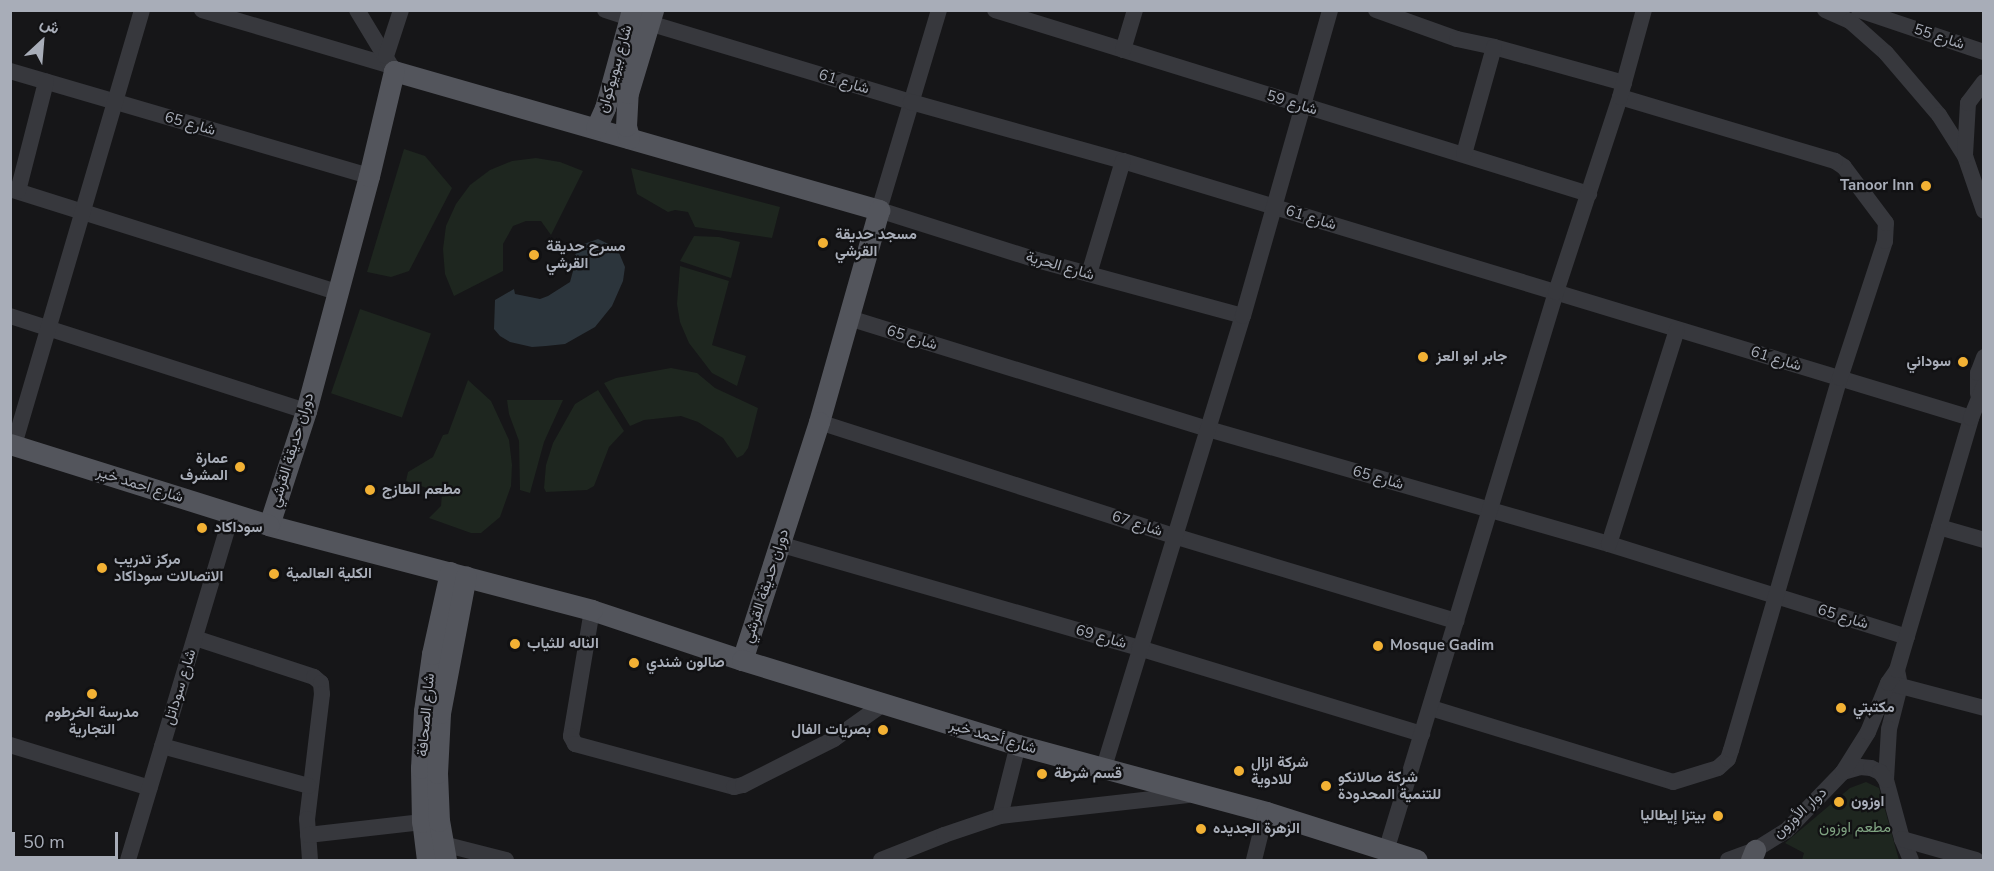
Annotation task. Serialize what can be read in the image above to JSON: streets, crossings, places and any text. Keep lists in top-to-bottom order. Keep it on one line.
{"streets":{"main road":["شارع بيويوكوان","دوران حديقة القرشي","شارع احمد خير","شارع الصحافة","شارع أحمد خير"],"street":["شارع 55","شارع 61","شارع 59","شارع 65","شارع الحرية","شارع 67","شارع 69","شارع سوداتل","دوار الأوزون"]},"crossings":[["شارع بيويوكوان","شارع 61"],["شارع 65","دوران حديقة القرشي"],["شارع الحرية","دوران حديقة القرشي"],["دوران حديقة القرشي","شارع احمد خير"],["دوران حديقة القرشي","شارع 67"],["دوران حديقة القرشي","شارع 69"],["دوران حديقة القرشي","شارع الصحافة"],["دوران حديقة القرشي","شارع أحمد خير"],["شارع احمد خير","شارع سوداتل"]],"parks":["مطعم اوزون"],"places":["Tanoor Inn","مسجد حديقة القرشي","مسرح حديقة القرشي","جابر ابو العز","سوداني","عمارة المشرف","مطعم الطازج","سوداكاد","مركز تدريب الاتصالات سوداكاد","الكلية العالمية","الناله للثياب","Mosque Gadim","صالون شندي","مدرسة الخرطوم التجارية","مكتبتي","بصريات الفال","شركة ازال للادوية","قسم شرطة","شركة صالانكو للتنمية المحدودة","اوزون","بيتزا إيطاليا","الزهرة الجديده"],"scale_bar":"50 m","north":"top right"}
